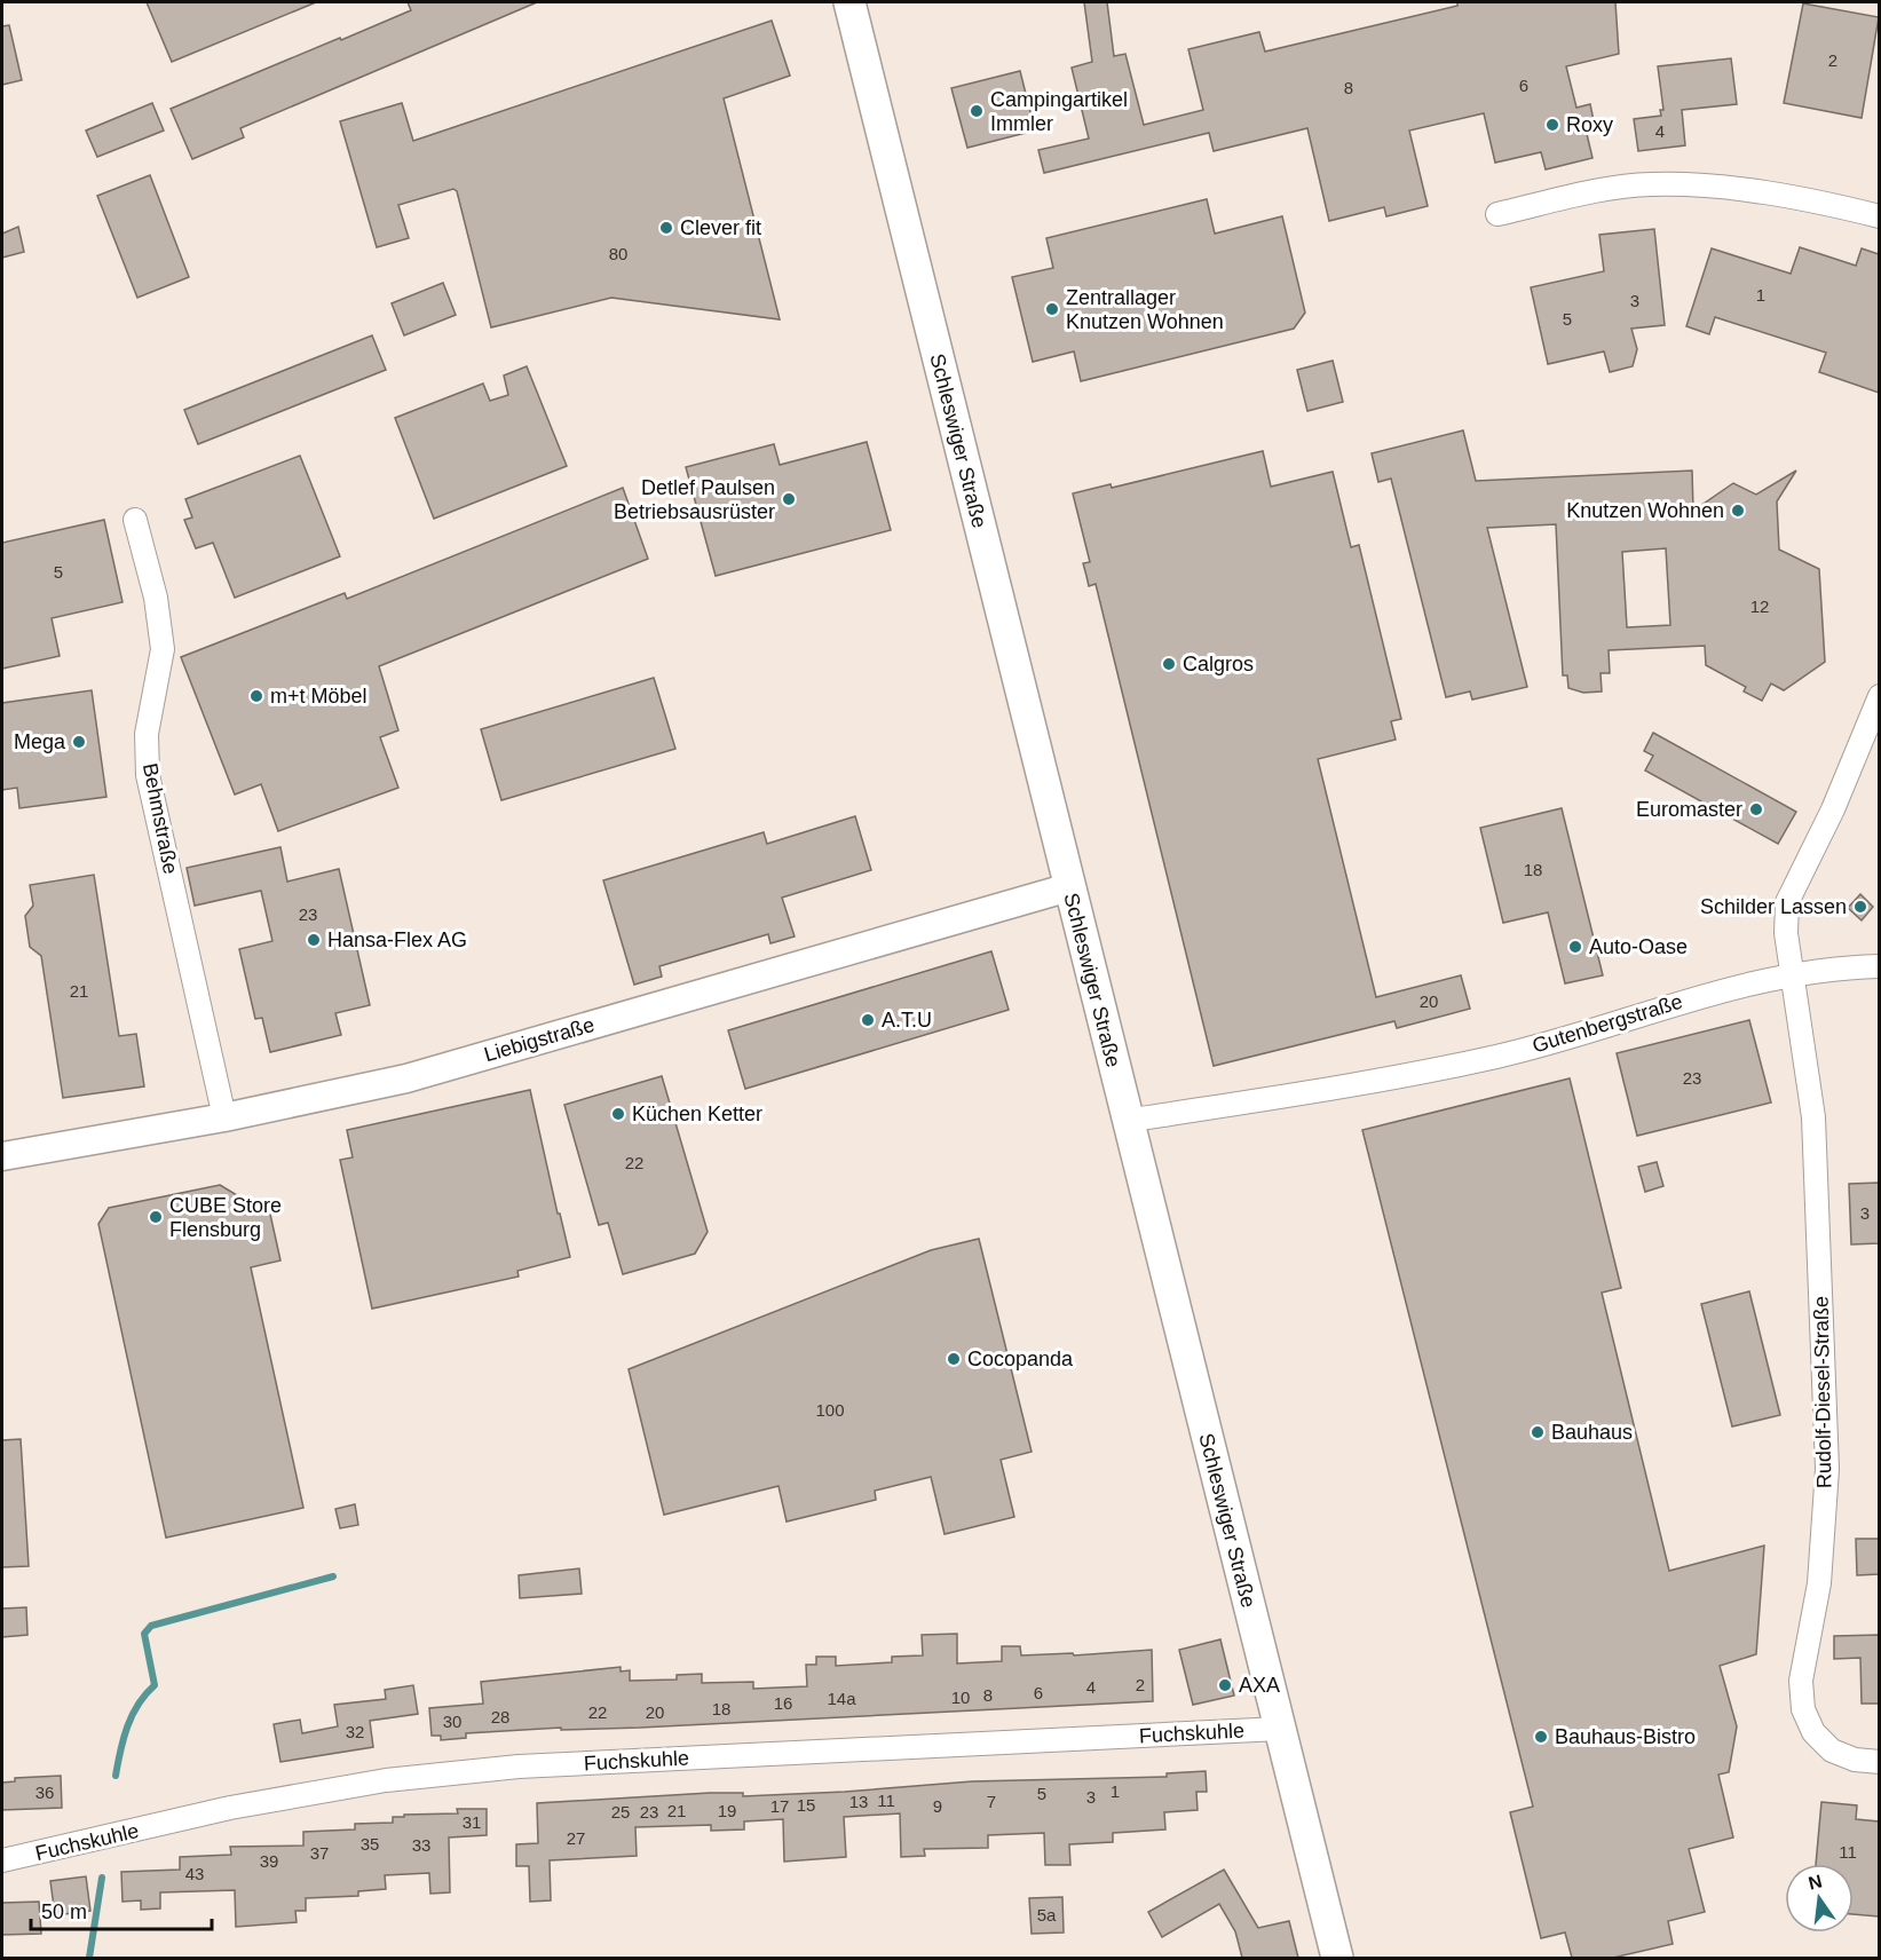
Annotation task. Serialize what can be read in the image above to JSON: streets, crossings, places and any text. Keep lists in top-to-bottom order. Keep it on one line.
{"streets":{"main road":["Schleswiger Straße"],"street":["Behmstraße","Gutenbergstraße","Liebigstraße","Rudolf-Diesel-Straße","Fuchskuhle"]},"crossings":[["Schleswiger Straße","Gutenbergstraße"],["Schleswiger Straße","Liebigstraße"],["Schleswiger Straße","Fuchskuhle"],["Behmstraße","Liebigstraße"],["Gutenbergstraße","Rudolf-Diesel-Straße"]],"places":["Campingartikel Immler","Roxy","Clever fit","Zentrallager Knutzen Wohnen","Detlef Paulsen Betriebsausrüster","Knutzen Wohnen","Calgros","m+t Möbel","Mega","Euromaster","Schilder Lassen","Hansa-Flex AG","Auto-Oase","A.T.U","Küchen Ketter","CUBE Store Flensburg","Cocopanda","Bauhaus","AXA","Bauhaus-Bistro"],"house_numbers":["2","6","8","4","80","1","3","5","5","12","18","23","21","20","23","22","3","100","2","4","6","8","10","14a","16","18","22","20","28","30","32","1","36","5","3","11","13","7","15","17","9","21","19","25","23","31","27","35","33","11","37","39","43","5a"],"scale_bar":"50 m","north":"top"}
